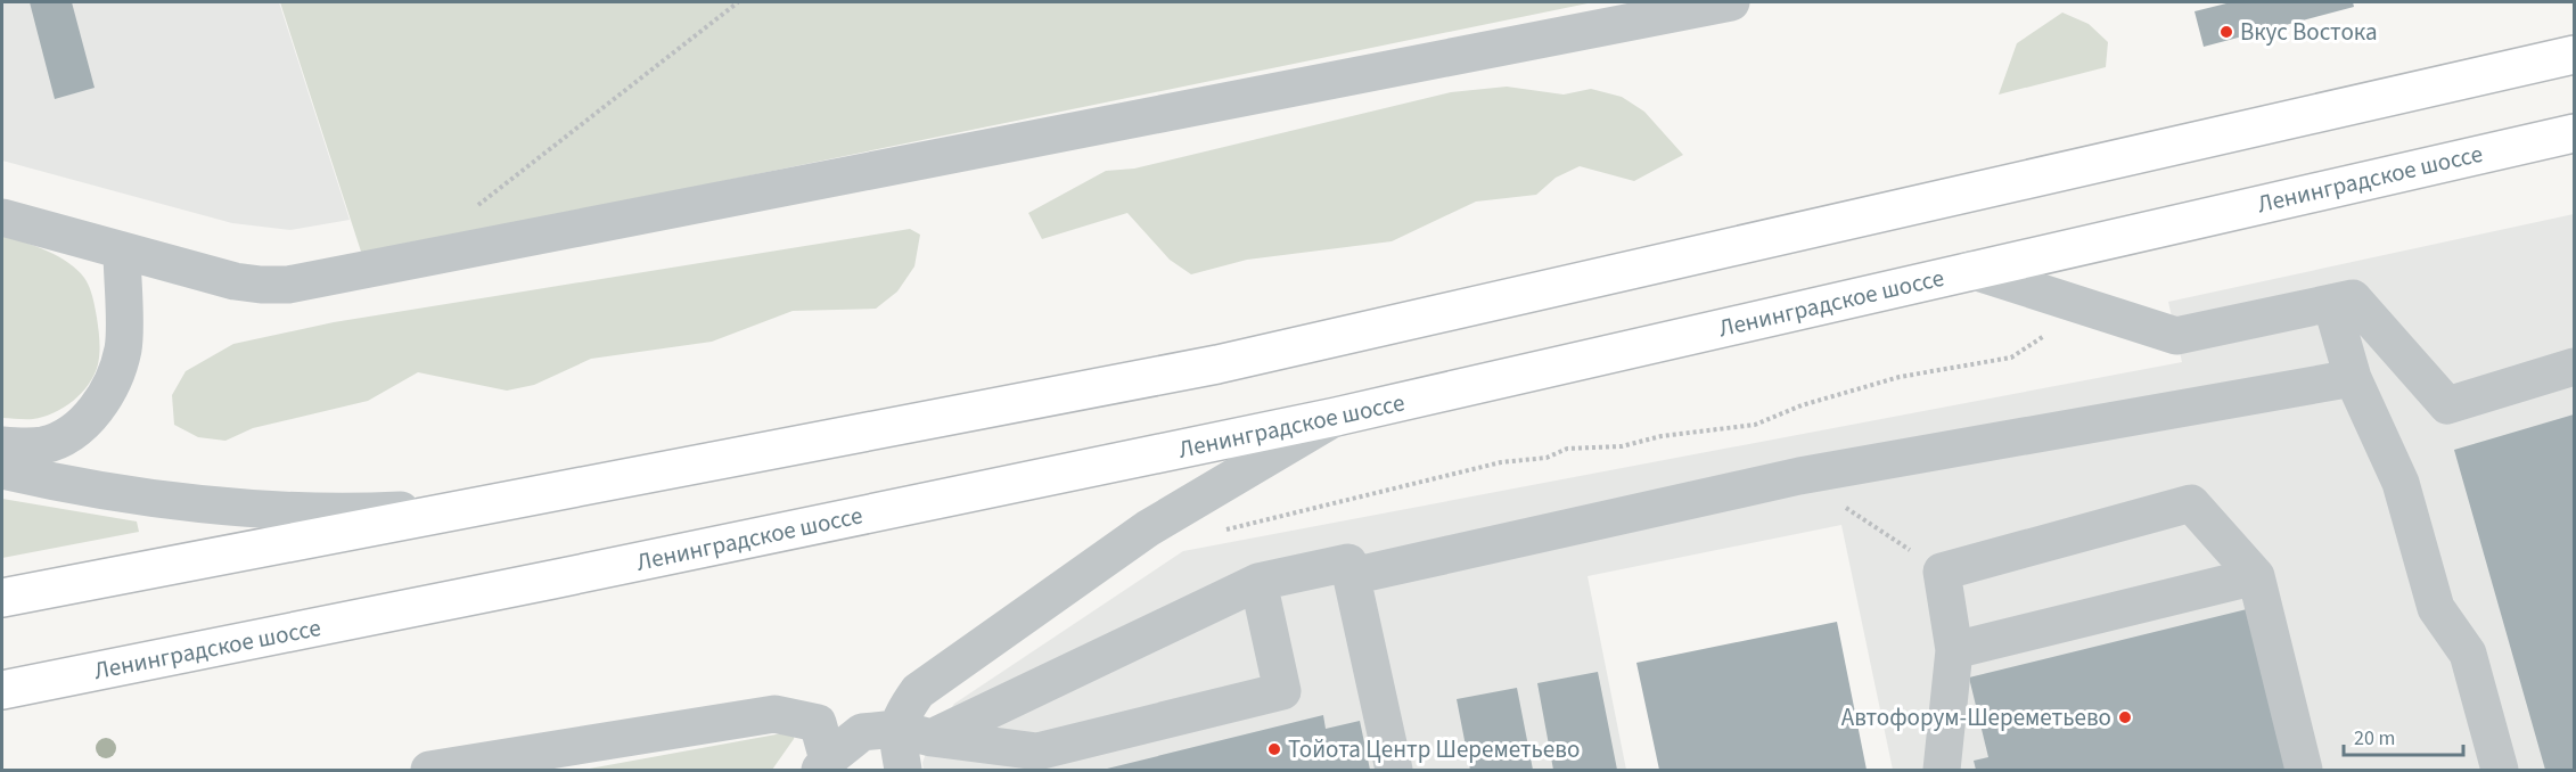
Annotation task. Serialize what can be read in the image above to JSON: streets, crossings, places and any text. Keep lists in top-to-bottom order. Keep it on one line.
{"streets":{"highway":["Ленинградское шоссе"]},"places":["Вкус Востока","Автофорум-Шереметьево","Тойота Центр Шереметьево"],"scale_bar":"20 m"}
